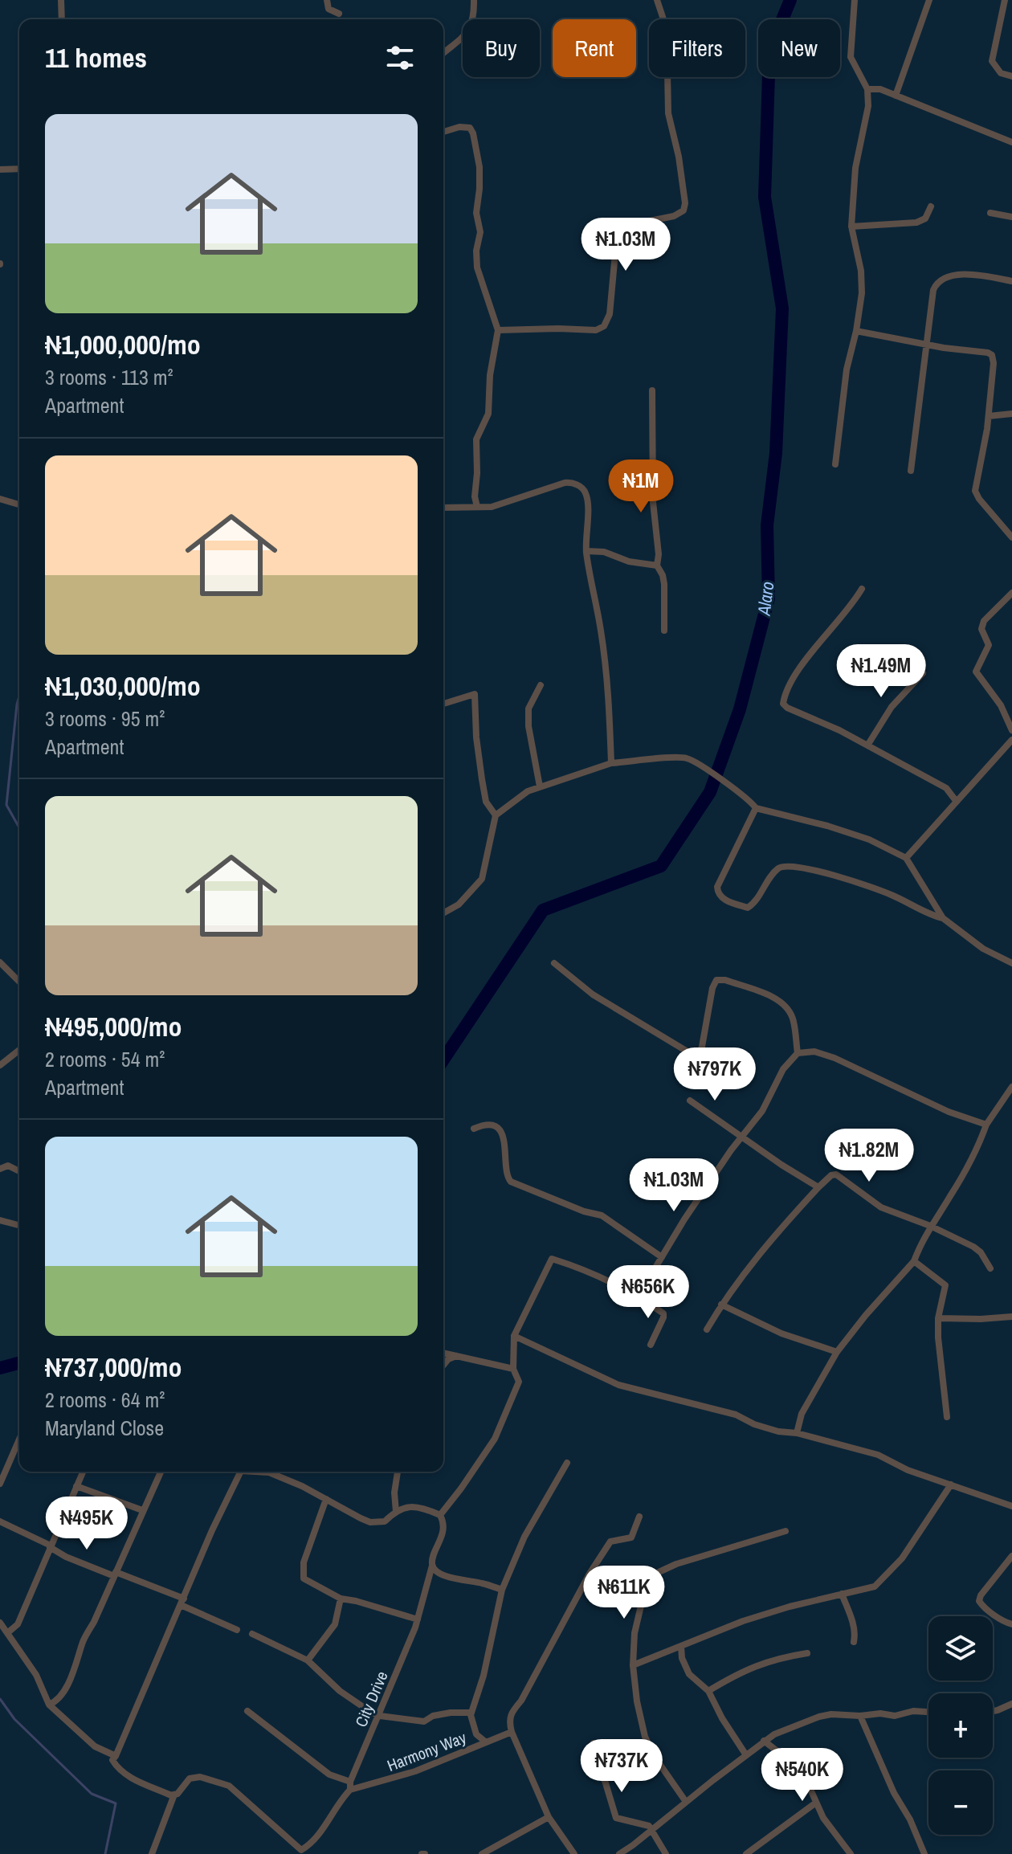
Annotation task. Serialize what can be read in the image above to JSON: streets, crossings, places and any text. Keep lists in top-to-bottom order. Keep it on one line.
{"streets":{"street":["City Drive","Harmony Way"]},"crossings":[["City Drive","Harmony Way"]],"water":["Alaro"],"page":{"chip":["Buy","Rent","Filters","New"],"heading":"11 homes","list":[{"name":"₦1,000,000/mo","note":"3 rooms · 113 m² · Apartment"},{"name":"₦1,030,000/mo","note":"3 rooms · 95 m² · Apartment"},{"name":"₦495,000/mo","note":"2 rooms · 54 m² · Apartment"},{"name":"₦737,000/mo","note":"2 rooms · 64 m² · Maryland Close"}],"price":["₦1.03M","₦1M","₦1.49M","₦797K","₦1.82M","₦1.03M","₦656K","₦495K","₦611K","₦737K","₦540K"],"map_buttons":["+","−"]}}
